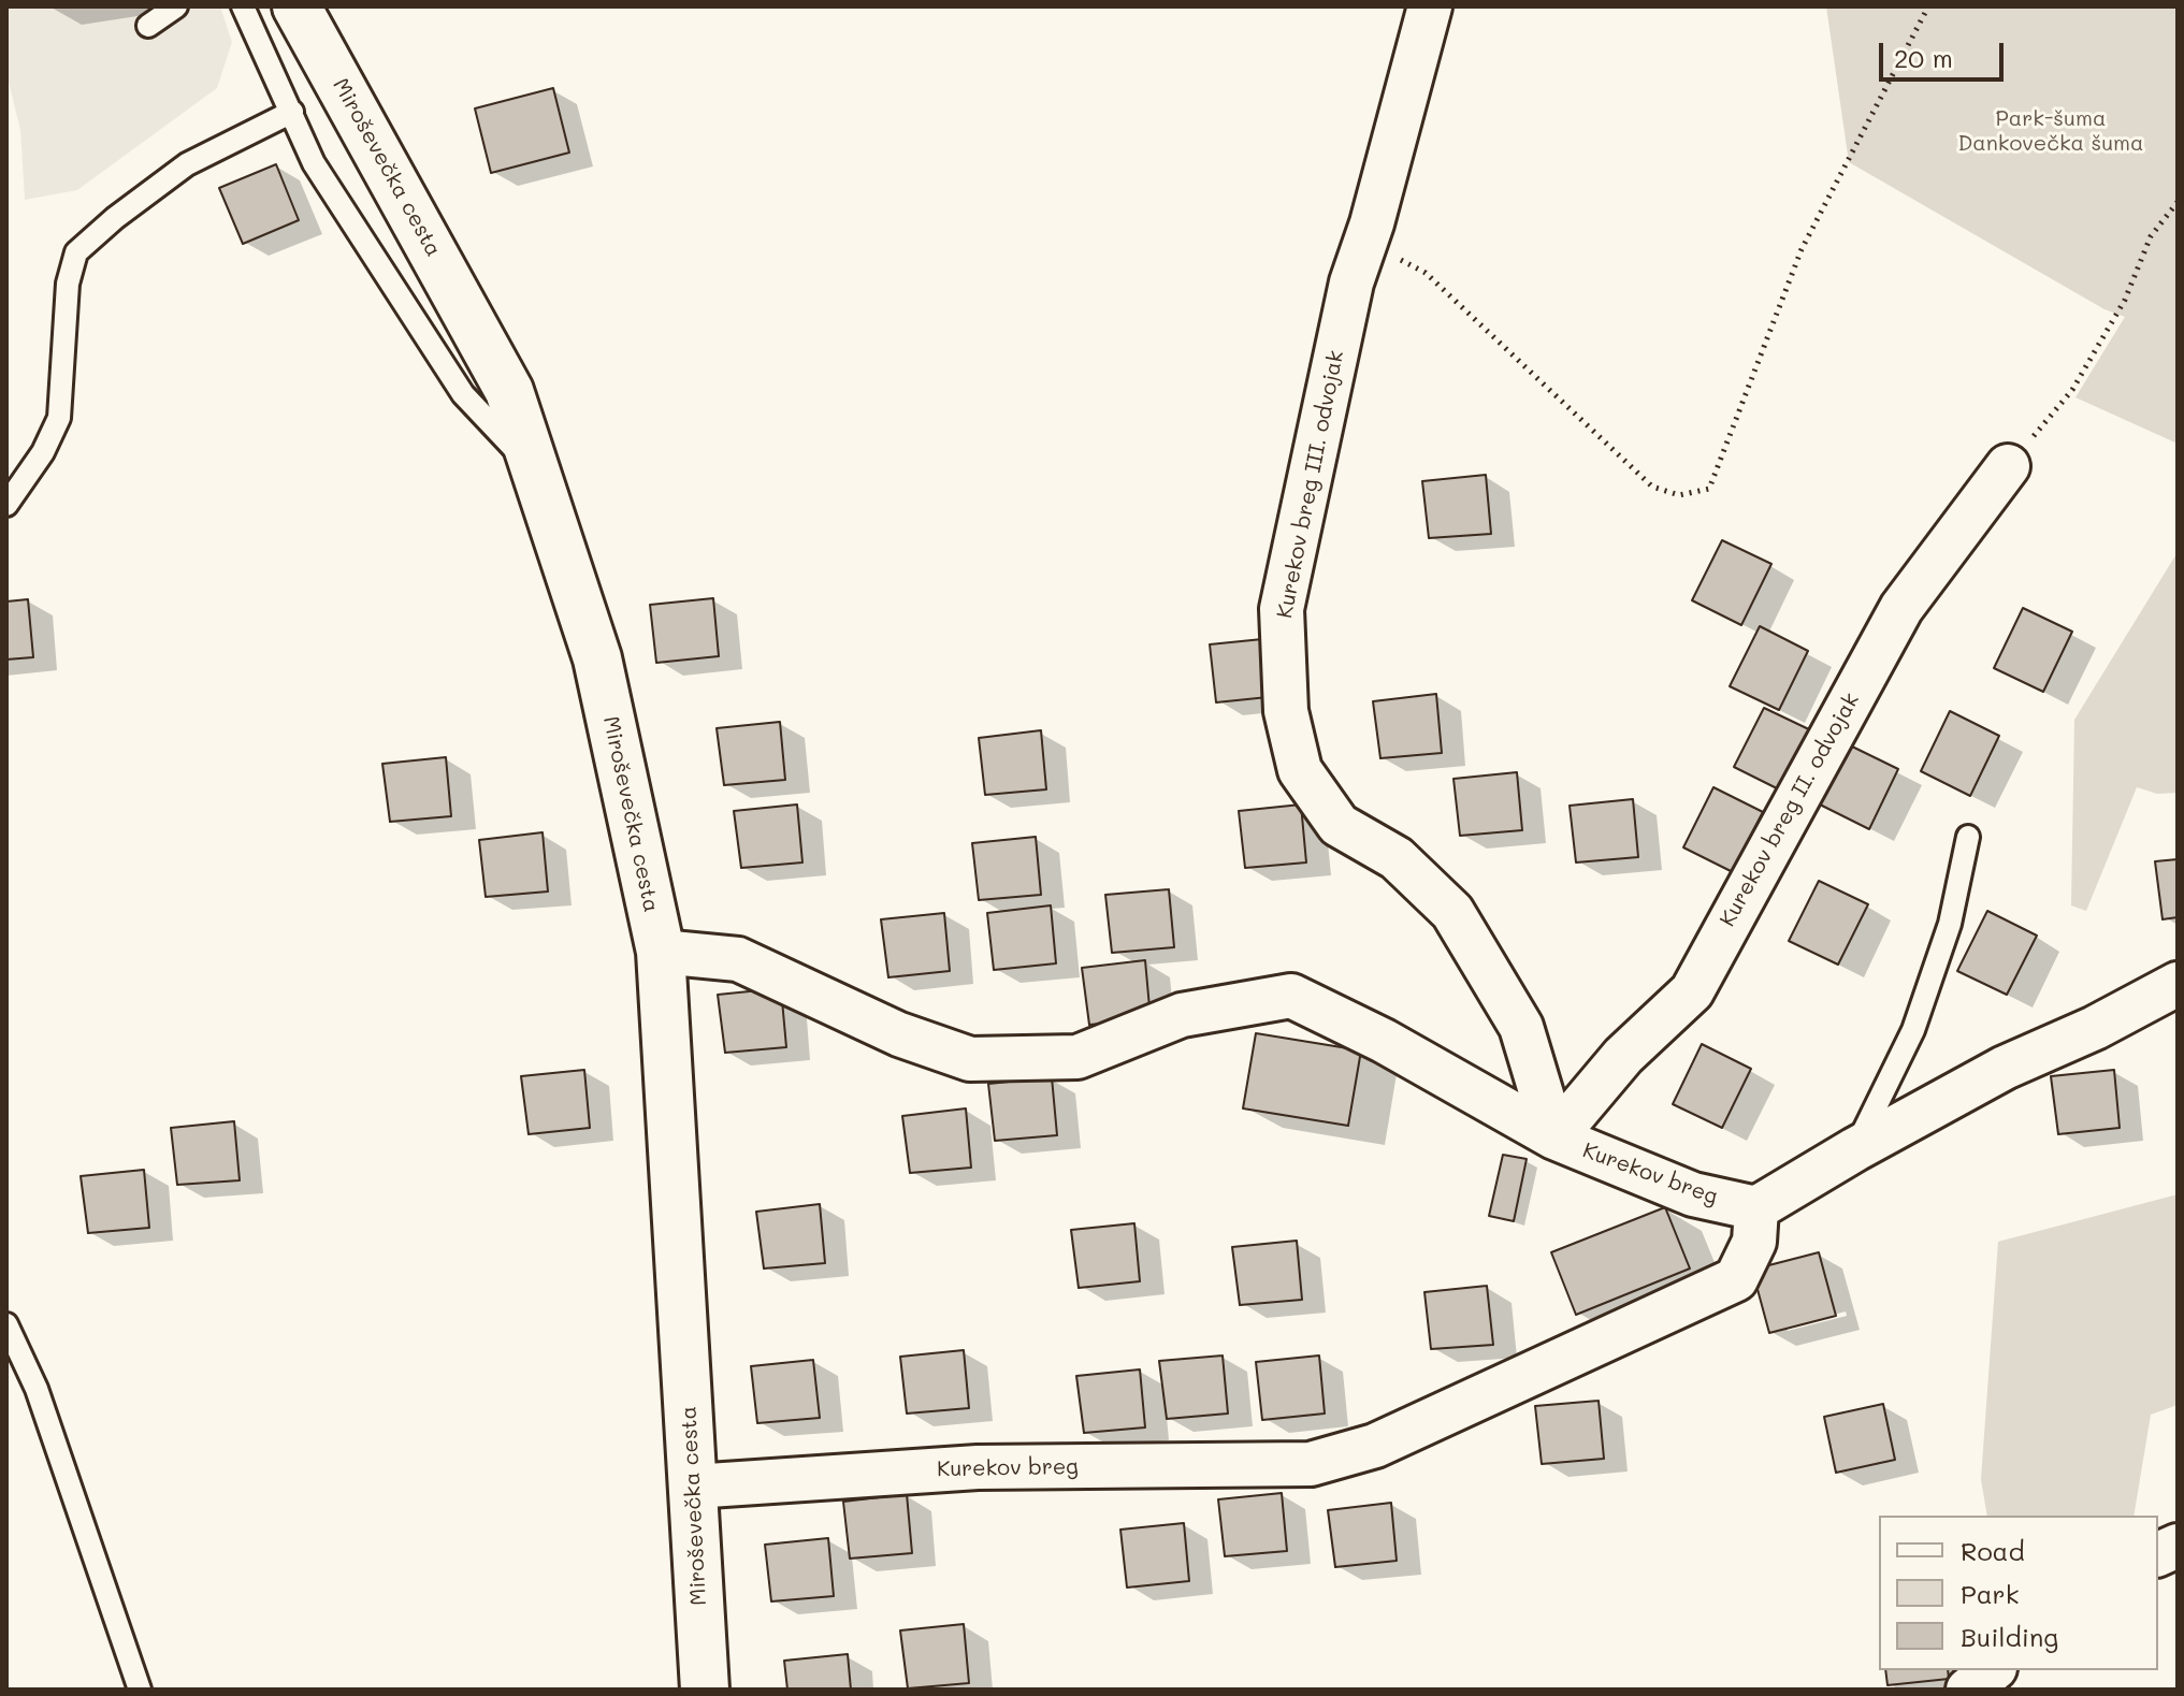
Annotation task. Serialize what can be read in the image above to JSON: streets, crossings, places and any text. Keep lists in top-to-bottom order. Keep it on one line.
{"streets":{"main road":["Miroševečka cesta"],"street":["Kurekov breg III. odvojak","Kurekov breg II. odvojak","Kurekov breg"]},"crossings":[["Miroševečka cesta","Kurekov breg"],["Kurekov breg III. odvojak","Kurekov breg II. odvojak"],["Kurekov breg III. odvojak","Kurekov breg"],["Kurekov breg II. odvojak","Kurekov breg"]],"parks":["Park-šuma Dankovečka šuma"],"legend":["Road","Park","Building"],"scale_bar":"20 m"}
